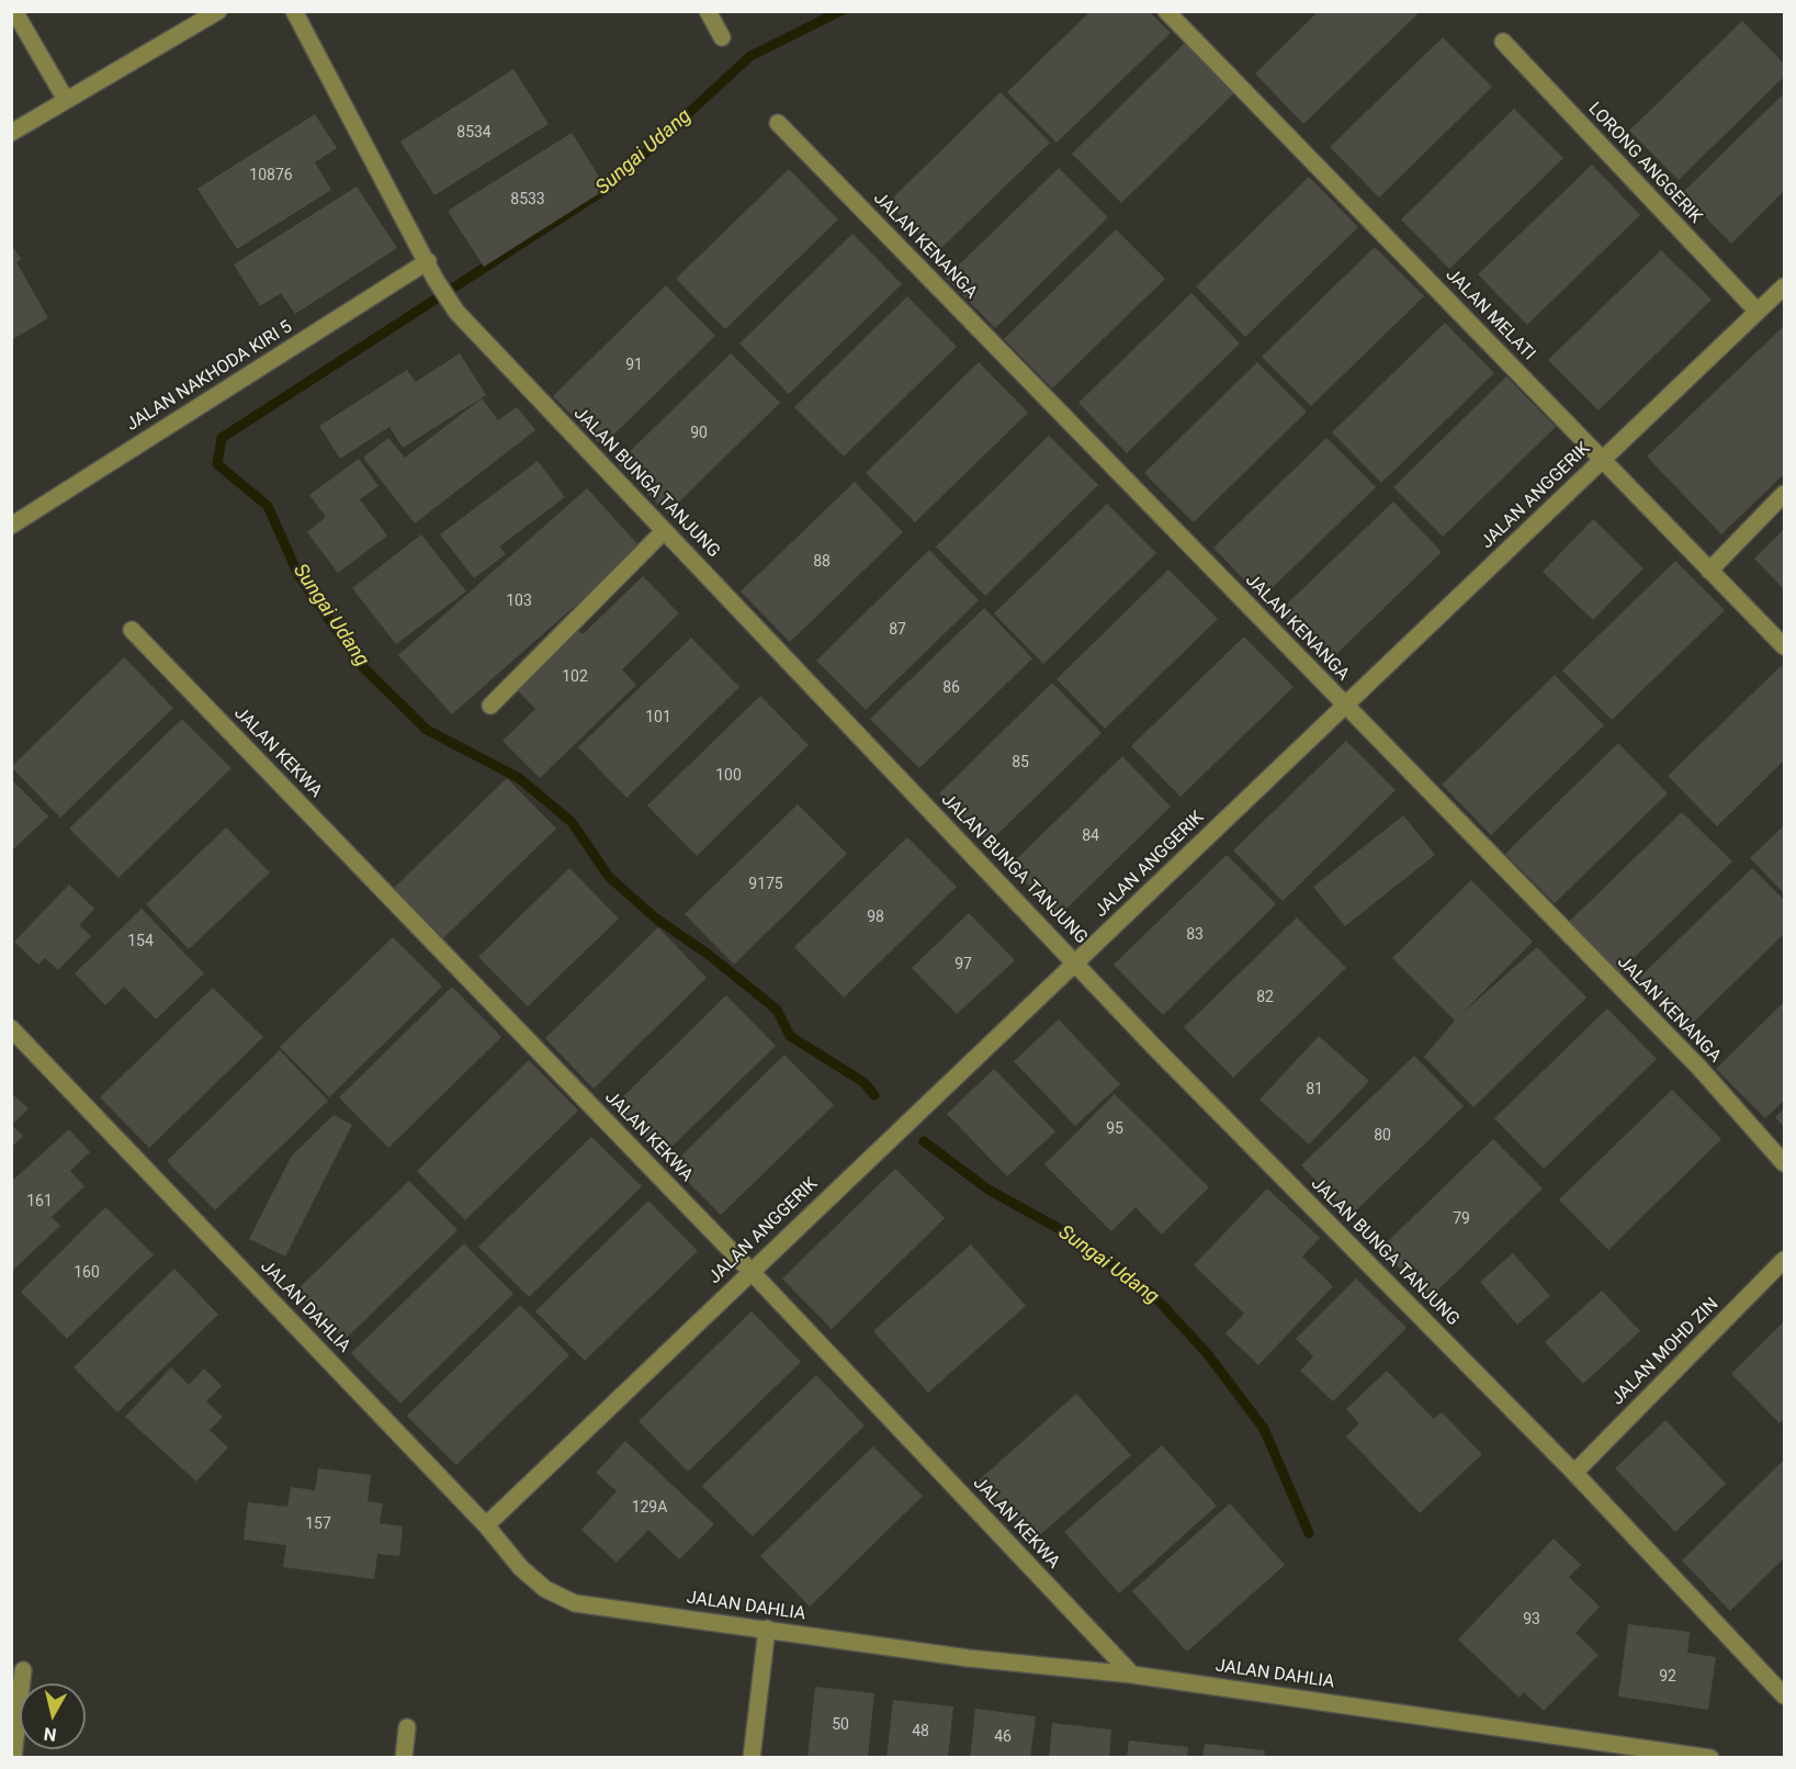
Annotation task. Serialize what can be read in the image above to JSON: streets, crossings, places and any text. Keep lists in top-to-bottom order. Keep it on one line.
{"streets":{"street":["LORONG ANGGERIK","JALAN KENANGA","JALAN MELATI","JALAN NAKHODA KIRI 5","JALAN BUNGA TANJUNG","JALAN ANGGERIK","JALAN KEKWA","JALAN DAHLIA","JALAN MOHD ZIN"]},"crossings":[["LORONG ANGGERIK","JALAN ANGGERIK"],["JALAN KENANGA","JALAN ANGGERIK"],["JALAN MELATI","JALAN ANGGERIK"],["JALAN NAKHODA KIRI 5","JALAN BUNGA TANJUNG"],["JALAN BUNGA TANJUNG","JALAN ANGGERIK"],["JALAN BUNGA TANJUNG","JALAN MOHD ZIN"],["JALAN ANGGERIK","JALAN KEKWA"],["JALAN ANGGERIK","JALAN DAHLIA"],["JALAN KEKWA","JALAN DAHLIA"]],"water":["Sungai Udang"],"house_numbers":["8534","10876","8533","91","90","88","103","87","102","86","101","85","100","84","9175","98","83","154","97","82","81","95","80","161","79","160","129A","157","93","92","50","48","46"],"north":"bottom"}
